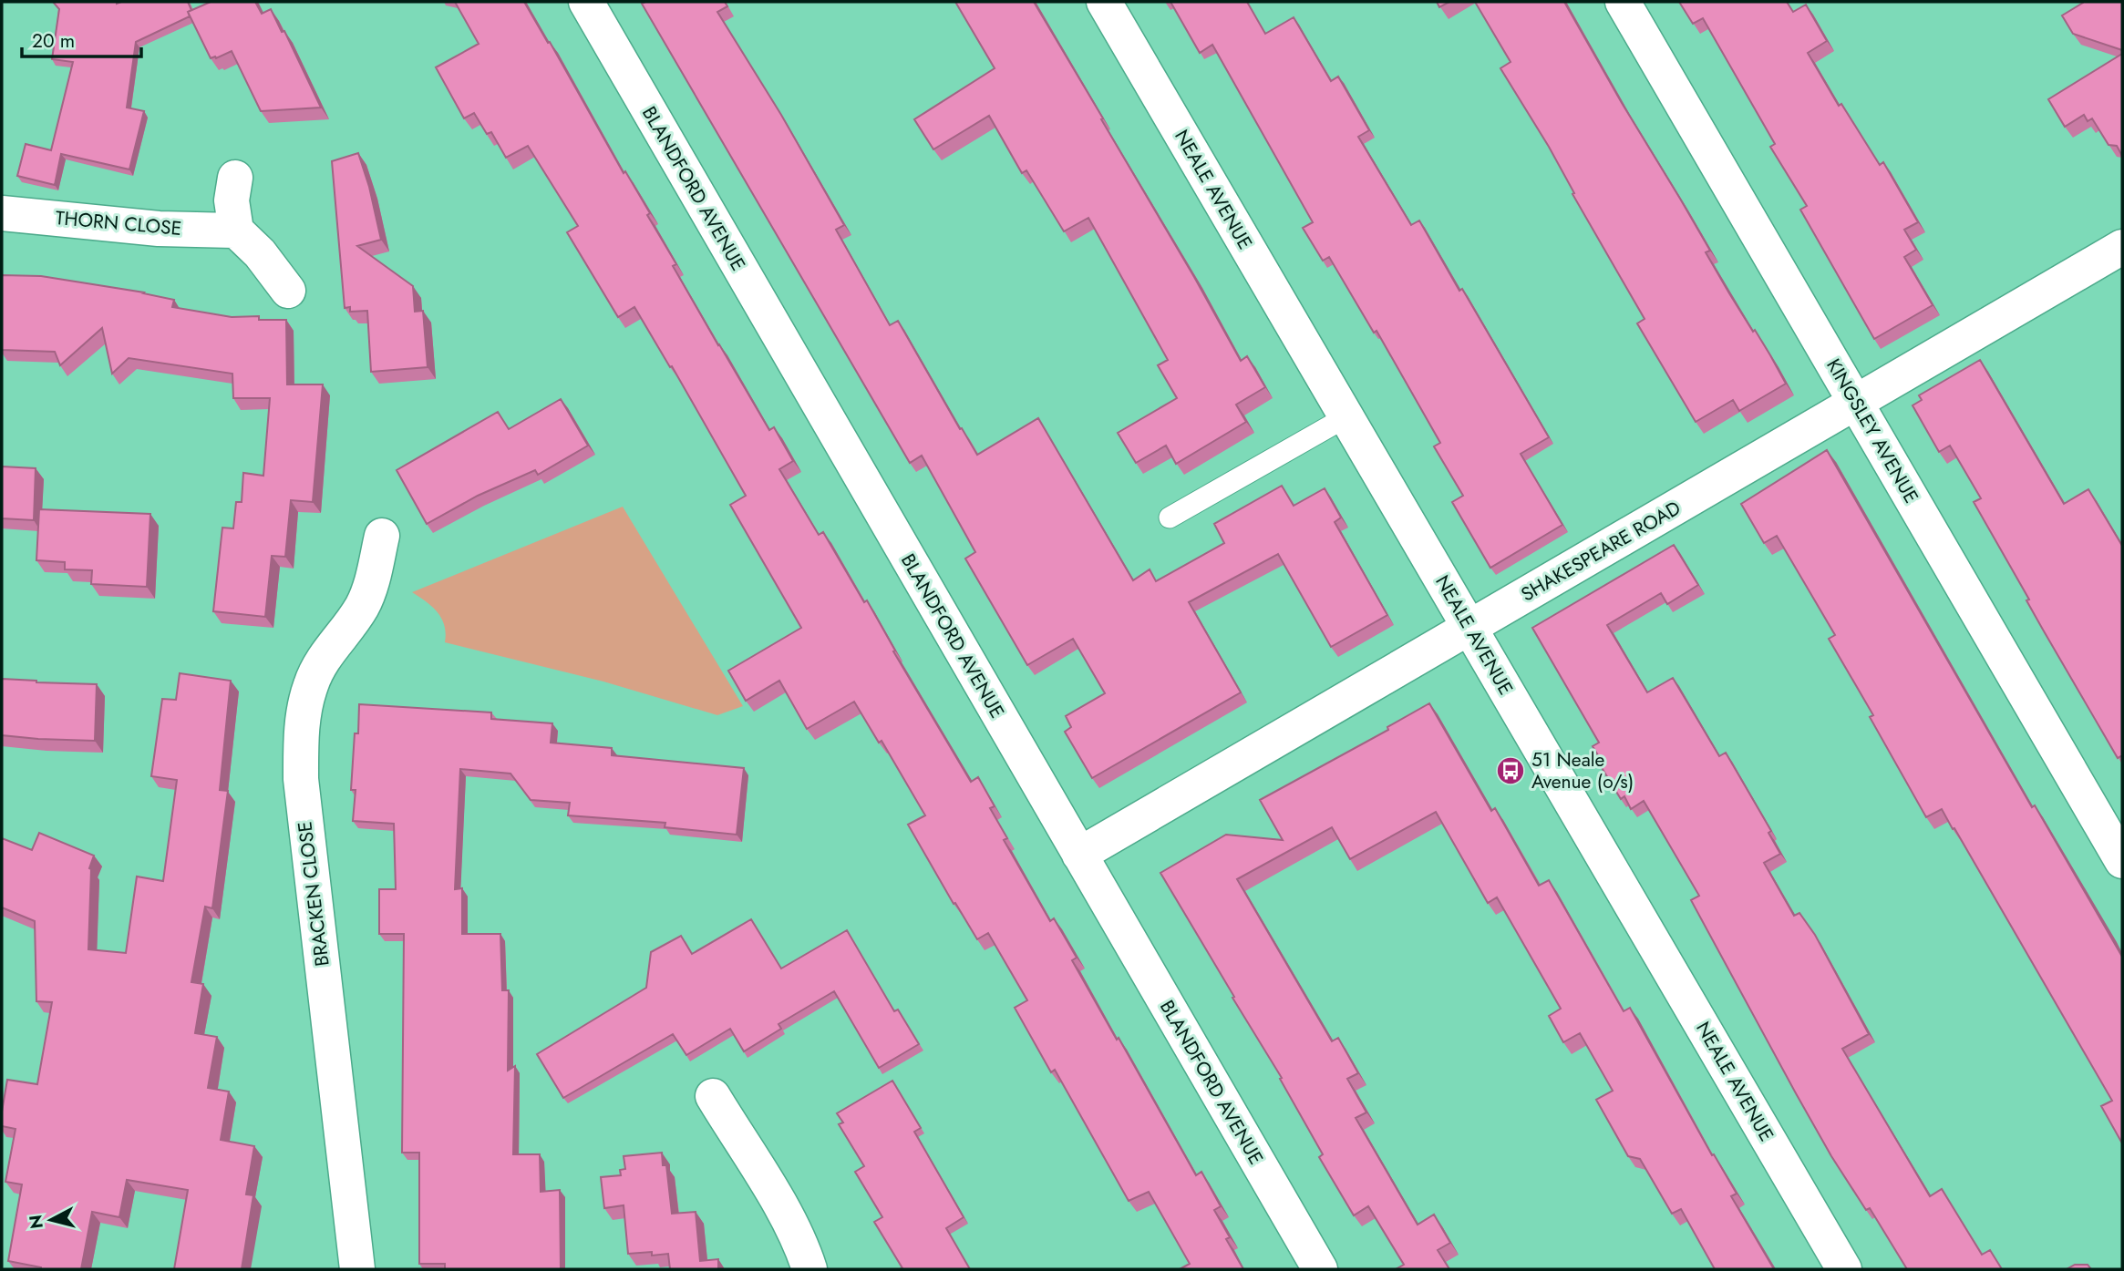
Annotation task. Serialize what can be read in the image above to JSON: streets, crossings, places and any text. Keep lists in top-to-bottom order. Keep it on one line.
{"streets":{"street":["BLANDFORD AVENUE","NEALE AVENUE","THORN CLOSE","KINGSLEY AVENUE","SHAKESPEARE ROAD","BRACKEN CLOSE"]},"crossings":[["BLANDFORD AVENUE","SHAKESPEARE ROAD"],["NEALE AVENUE","SHAKESPEARE ROAD"],["KINGSLEY AVENUE","SHAKESPEARE ROAD"]],"places":{"bus stop":["51 Neale Avenue (o/s)"]},"scale_bar":"20 m","north":"left"}
